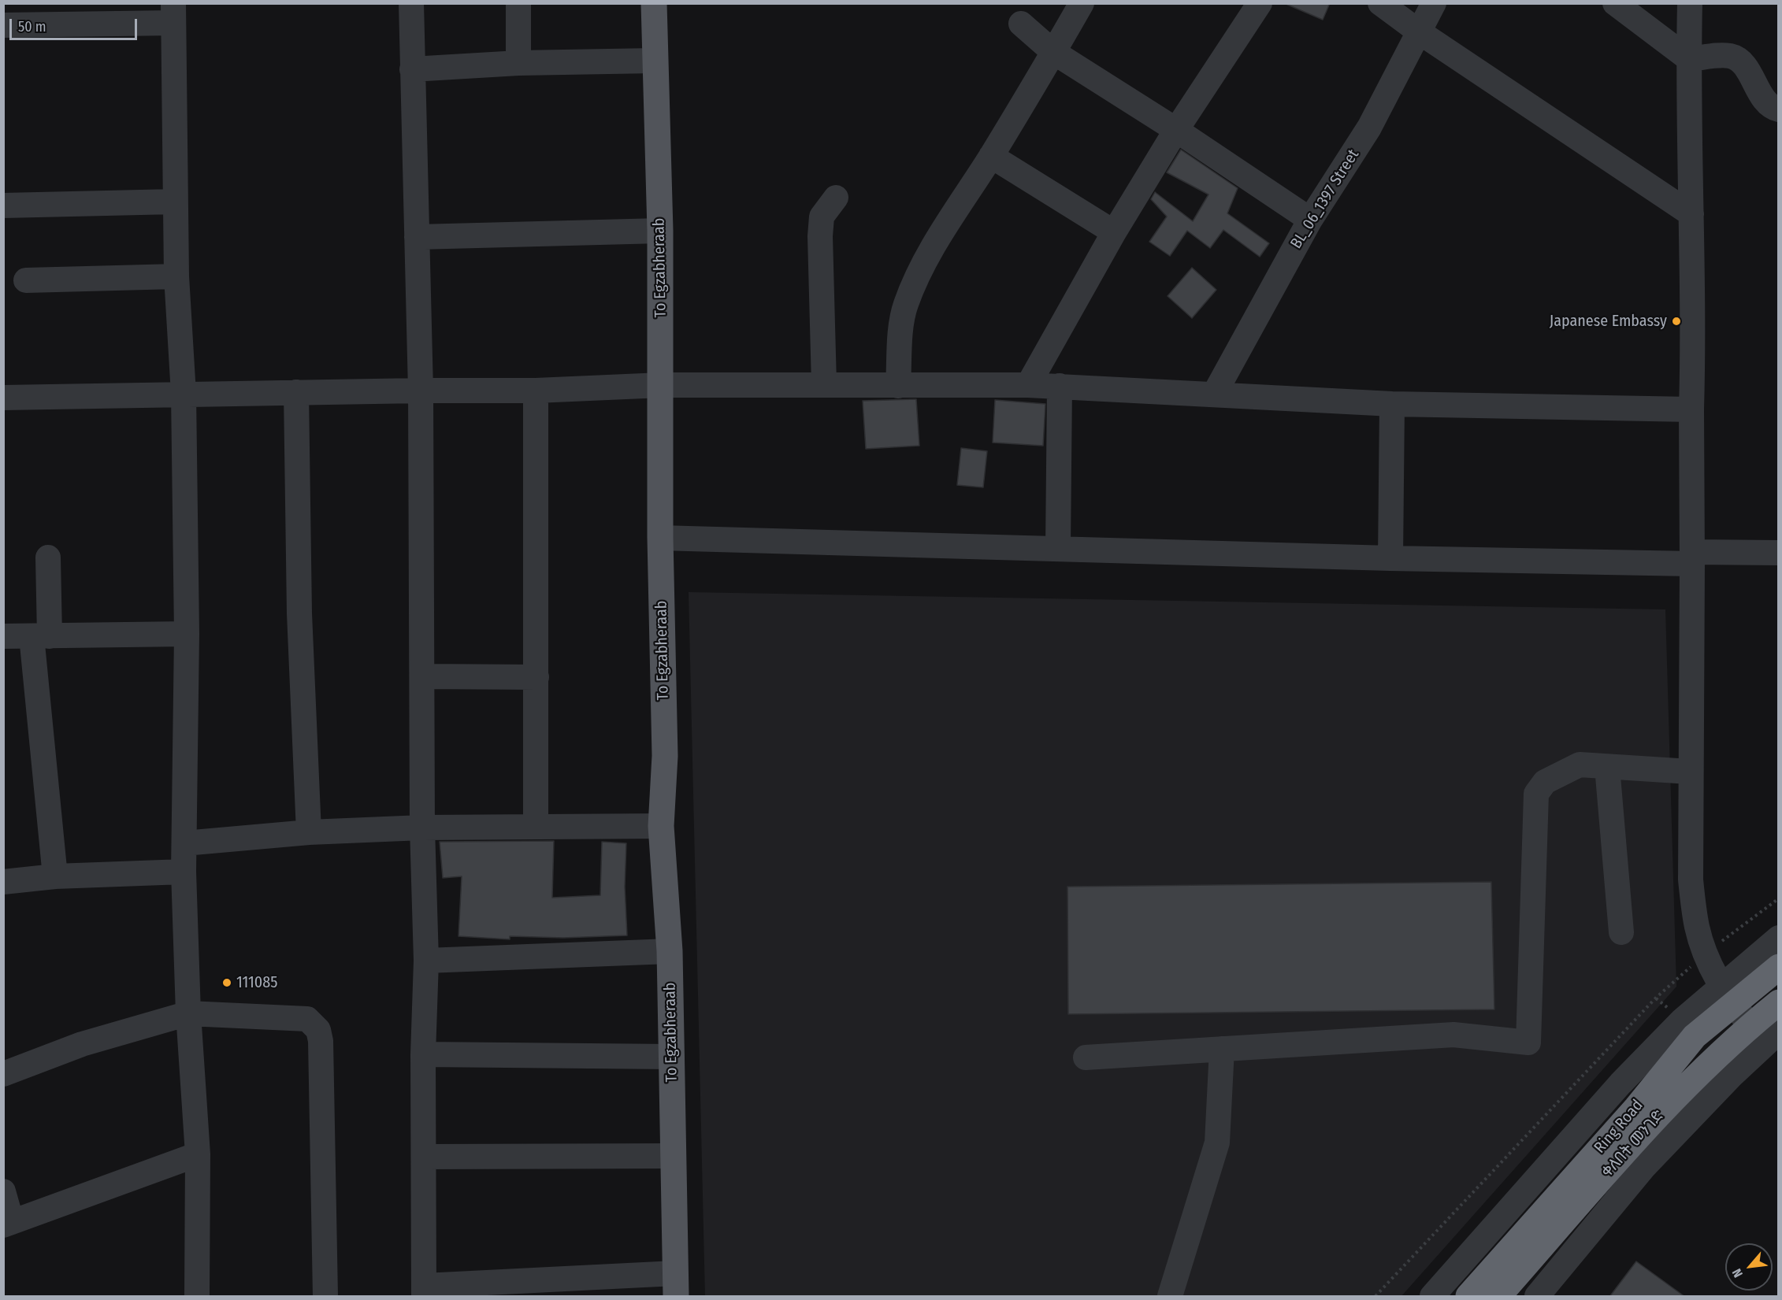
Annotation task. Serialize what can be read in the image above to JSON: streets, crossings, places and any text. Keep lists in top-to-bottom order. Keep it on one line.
{"streets":{"highway":["Ring Road","ቀለበት መንገድ"],"main road":["To Egzabheraab"],"street":["BL_06_1397 Street"]},"places":["Japanese Embassy","111085"],"scale_bar":"50 m","north":"bottom left"}
